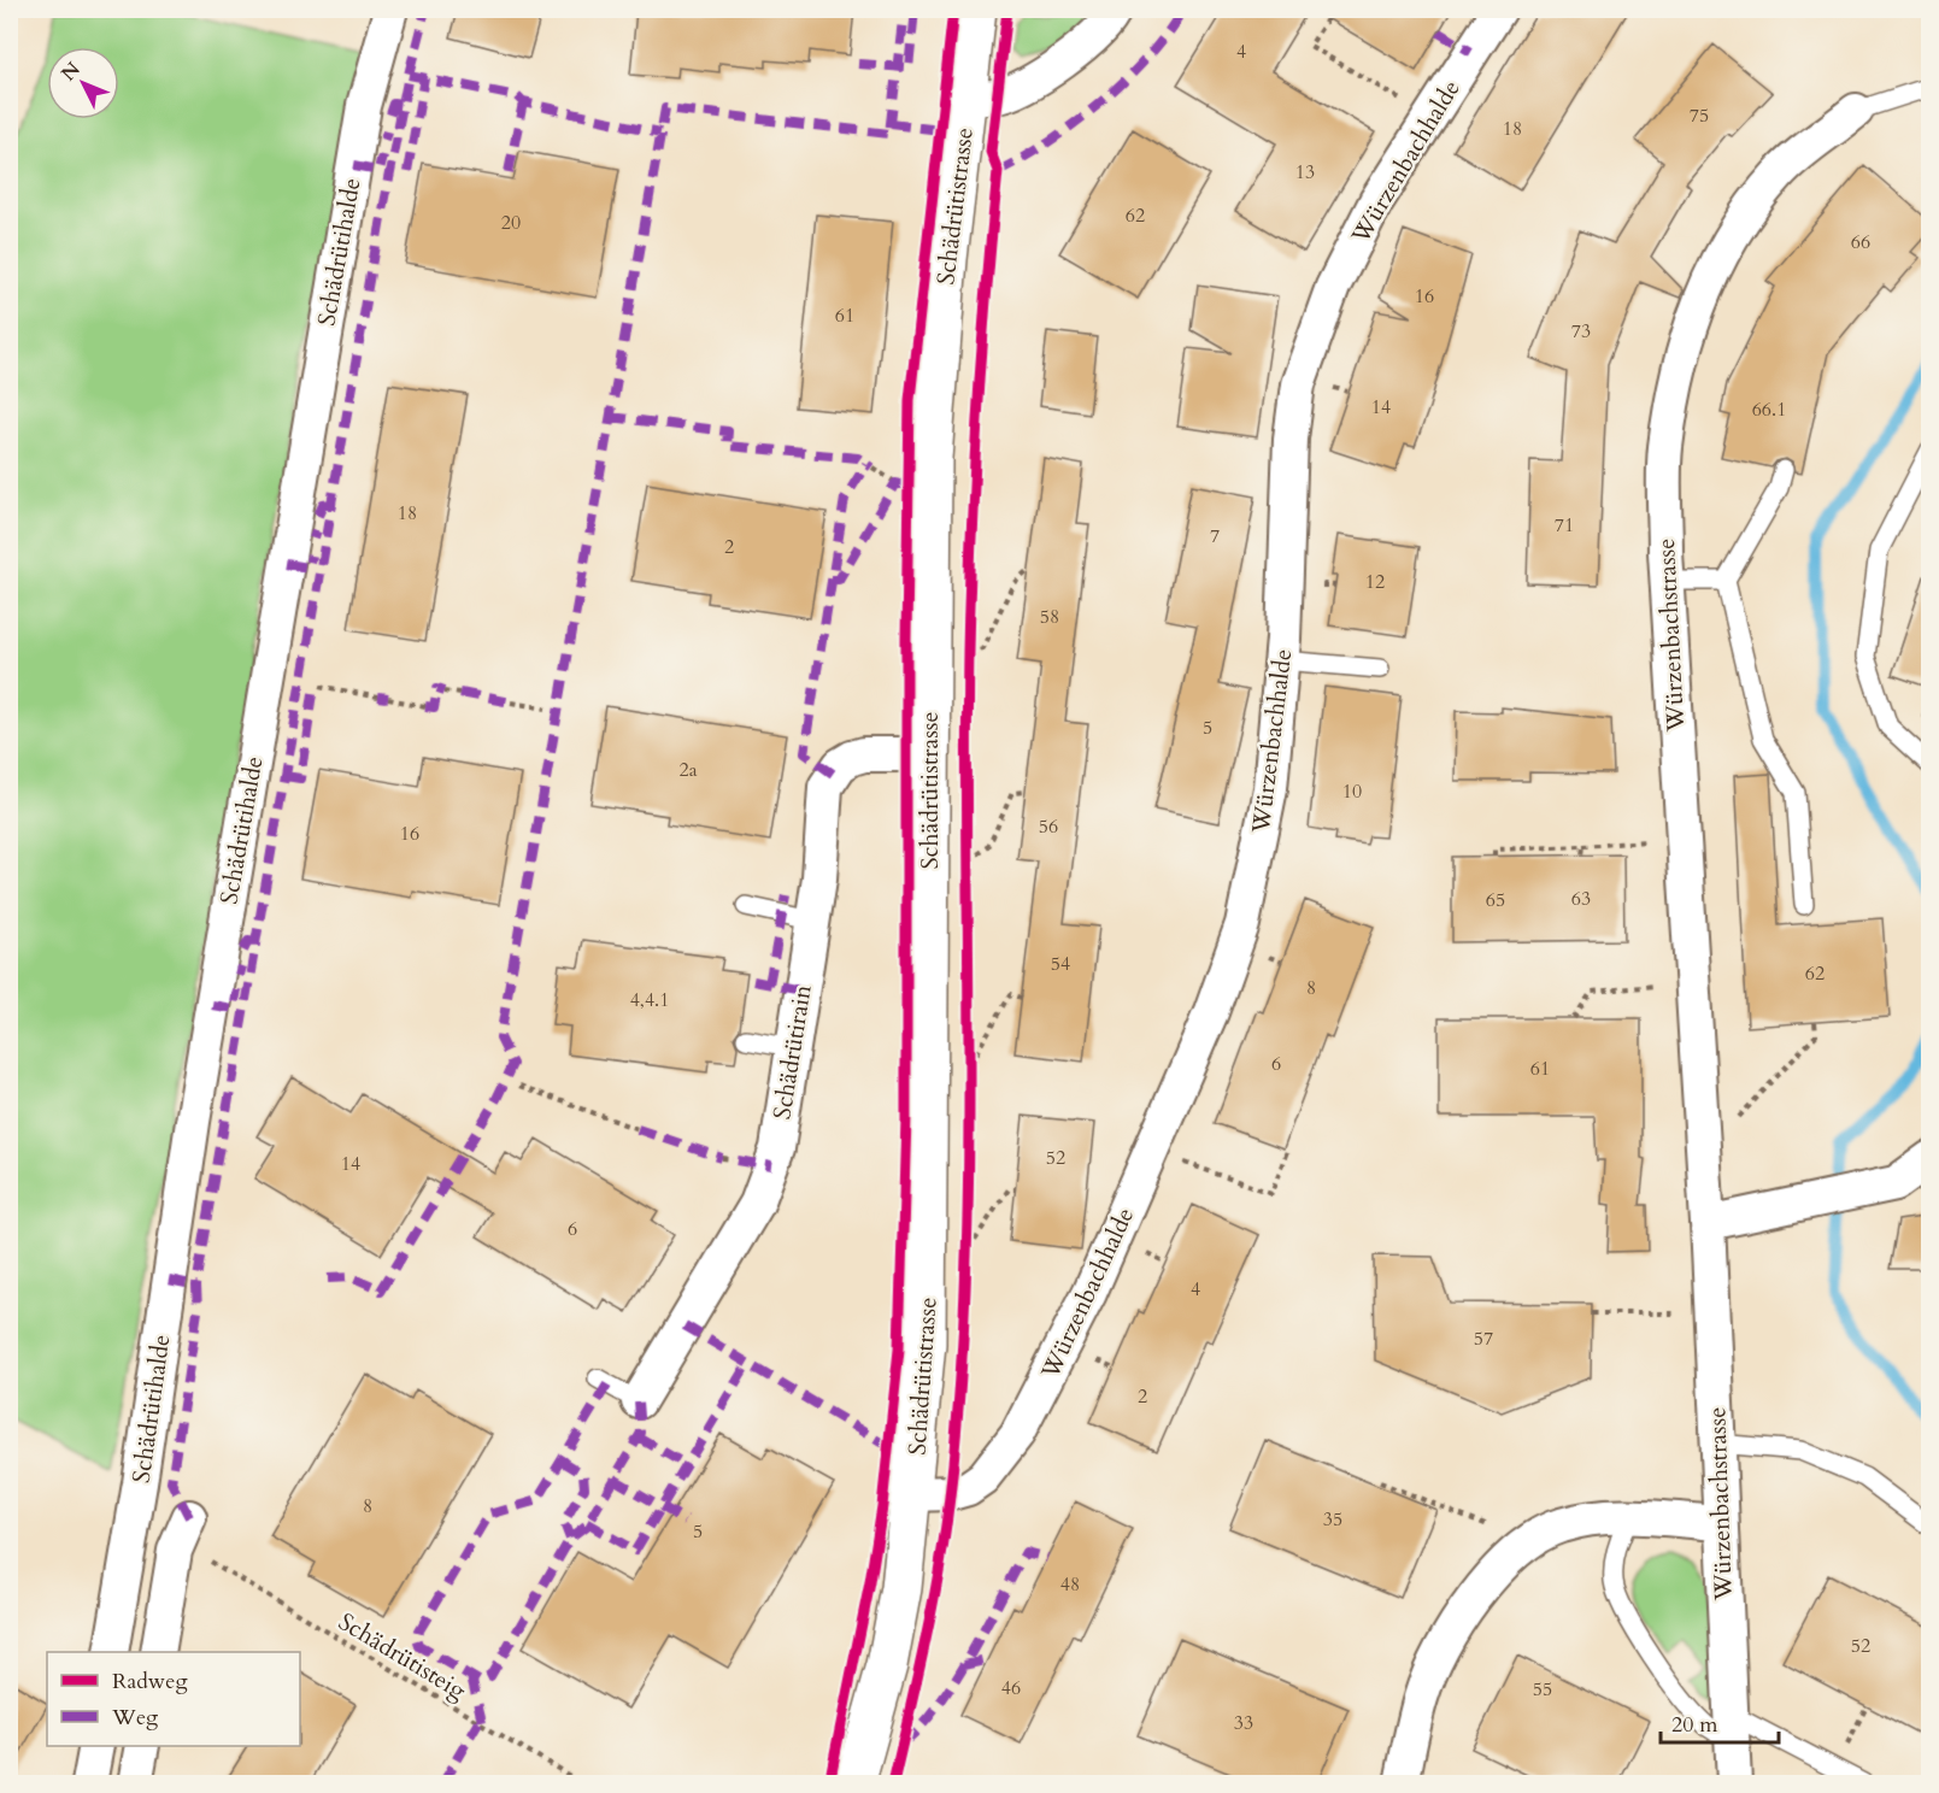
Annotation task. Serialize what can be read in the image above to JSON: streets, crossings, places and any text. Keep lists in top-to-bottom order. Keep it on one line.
{"streets":{"main road":["Schädrütistrasse"],"street":["Würzenbachhalde","Schädrütihalde","Würzenbachstrasse","Schädrütirain"],"path":["Schädrütisteig"]},"crossings":[["Würzenbachhalde","Schädrütistrasse"],["Schädrütistrasse","Schädrütirain"]],"house_numbers":["4","75","18","13","62","20","66","16","61","73","14","66.1","18","71","7","2","12","58","5","2a","10","56","16","63","65","54","62","8","4,4.1","6","61","52","14","6","4","57","2","8","35","5","48","52","46","55","33"],"legend":["Radweg","Weg"],"scale_bar":"20 m","north":"top left"}
